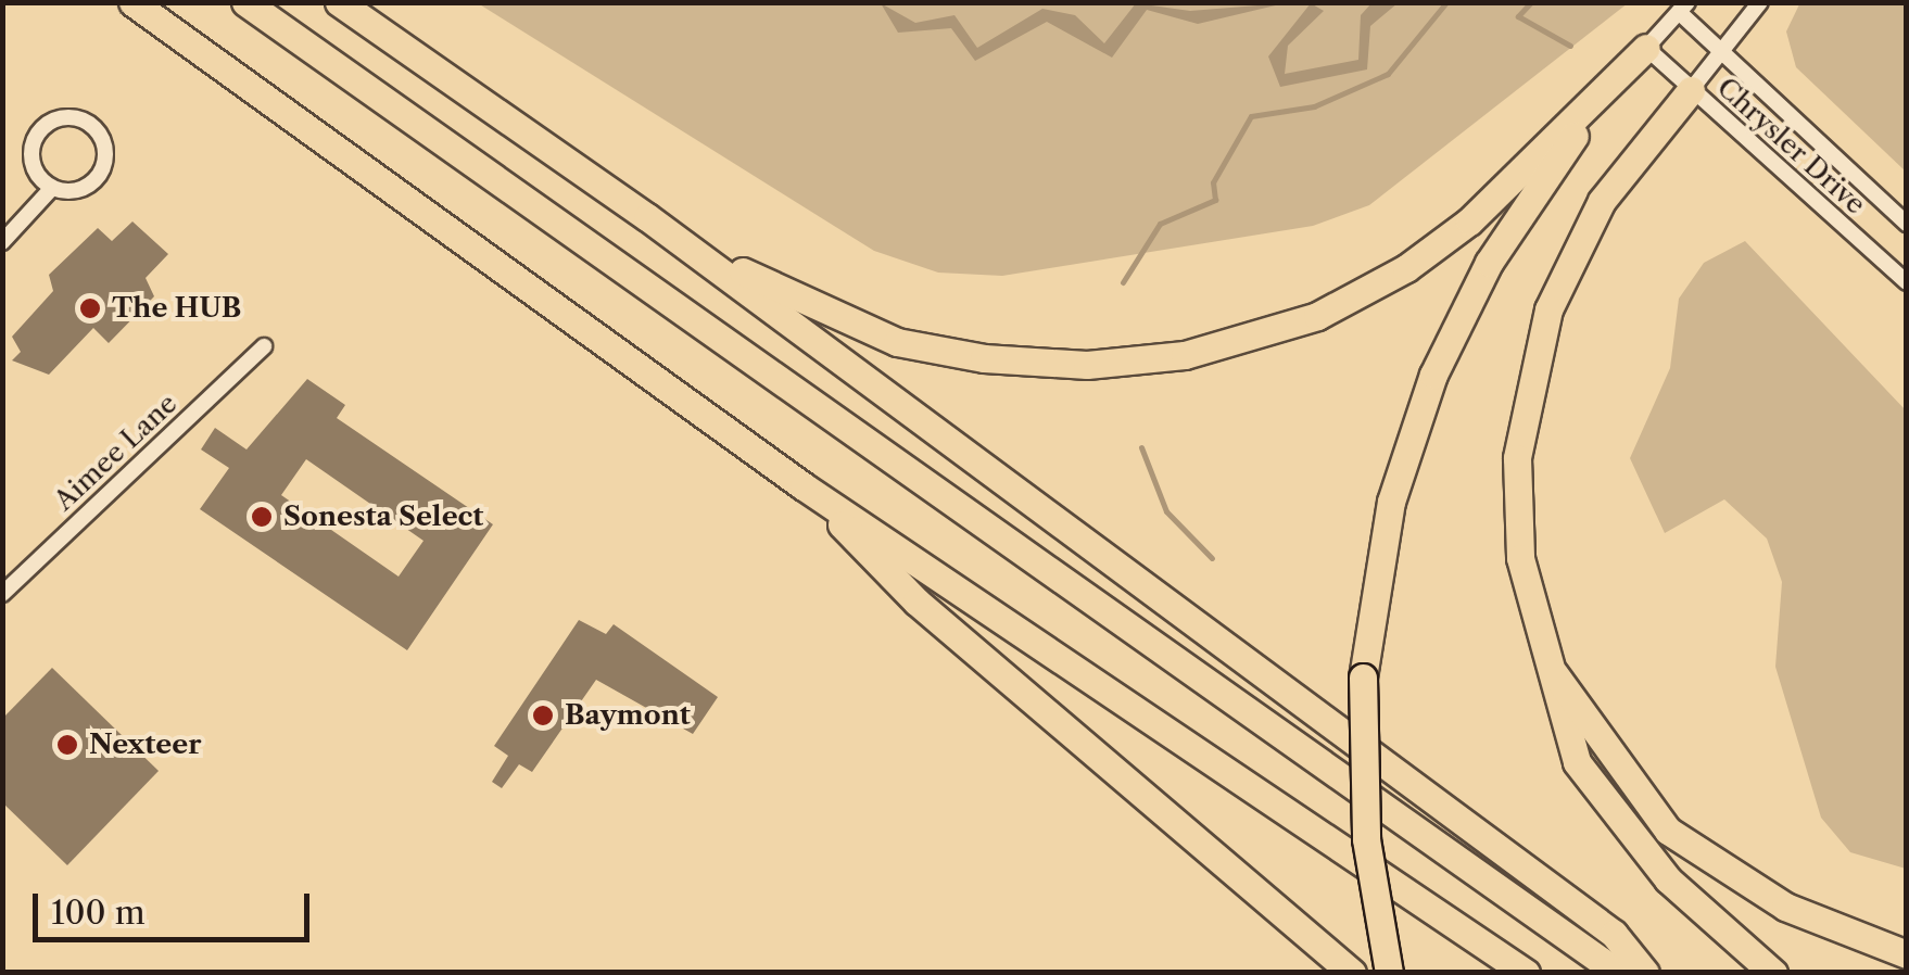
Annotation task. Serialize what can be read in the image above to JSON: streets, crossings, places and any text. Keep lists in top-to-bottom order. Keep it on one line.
{"streets":{"street":["Chrysler Drive","Aimee Lane"]},"places":["The HUB","Sonesta Select","Baymont","Nexteer"],"scale_bar":"100 m"}
